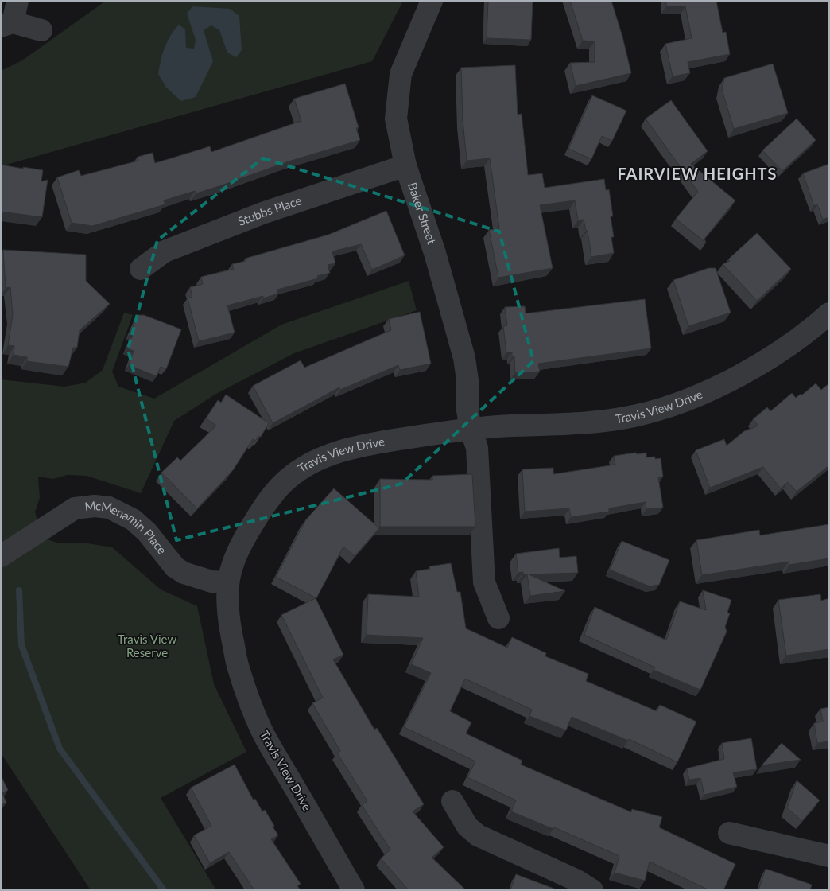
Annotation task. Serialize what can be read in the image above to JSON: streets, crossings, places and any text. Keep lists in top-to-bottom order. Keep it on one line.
{"streets":{"street":["Stubbs Place","Baker Street","Travis View Drive","McMenamin Place"]},"crossings":[["Stubbs Place","Baker Street"],["Baker Street","Travis View Drive"],["Travis View Drive","McMenamin Place"]],"districts":["FAIRVIEW HEIGHTS"],"parks":["Travis View Reserve"]}
